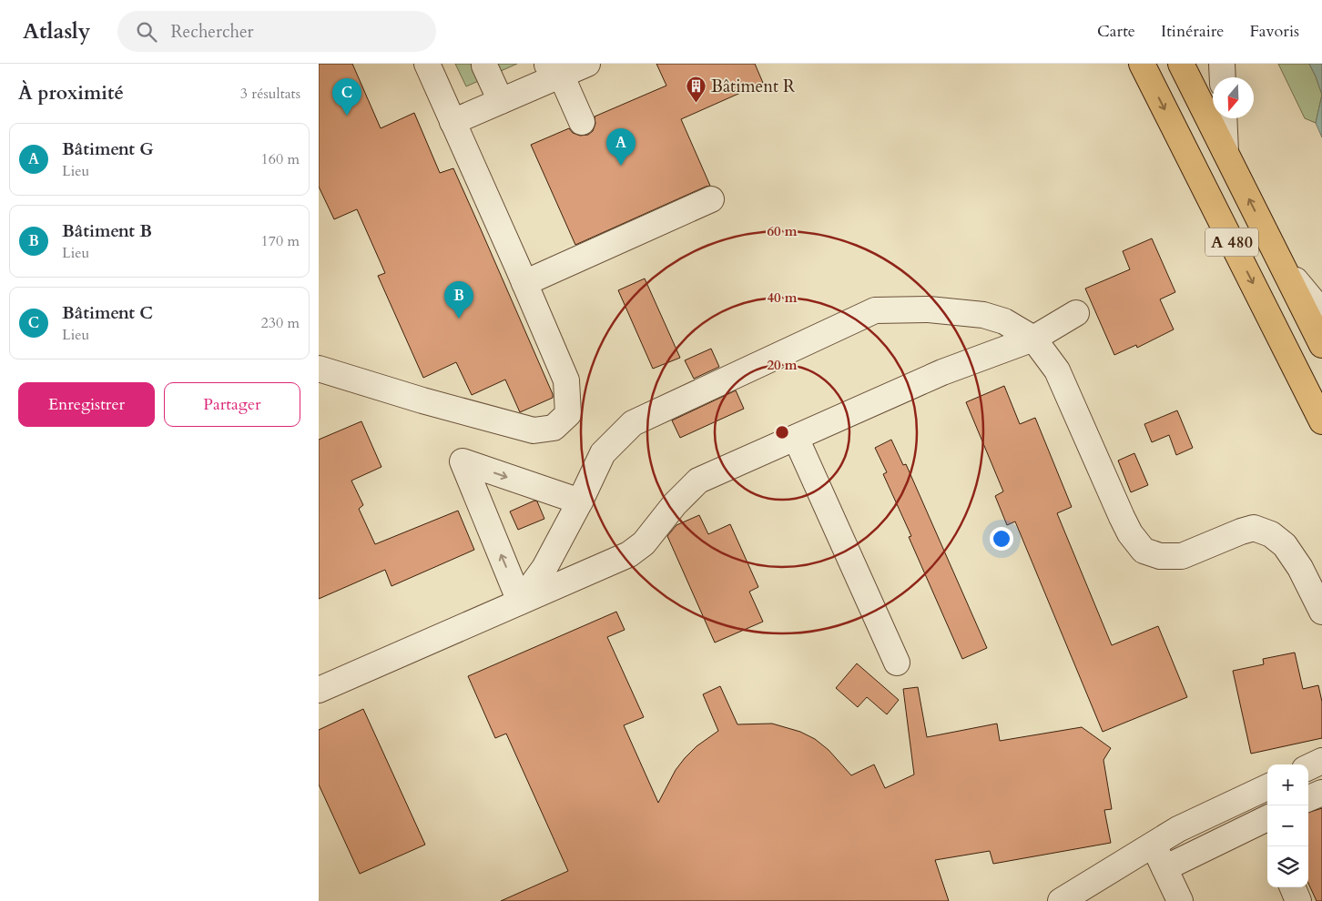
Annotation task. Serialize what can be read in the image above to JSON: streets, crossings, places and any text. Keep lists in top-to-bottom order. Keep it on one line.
{"streets":{"highway":["A 480"]},"places":{"building":["Bâtiment R"]},"north":"bottom","page":{"header":"Atlasly","search":"Rechercher","nav":["Carte","Itinéraire","Favoris"],"heading":["À proximité","3 résultats"],"pins":["C","A","B"],"list":[{"mark":"A","name":"Bâtiment G","note":"Lieu","value":"160 m"},{"mark":"B","name":"Bâtiment B","note":"Lieu","value":"170 m"},{"mark":"C","name":"Bâtiment C","note":"Lieu","value":"230 m"}],"buttons":["Enregistrer","Partager"],"map_buttons":["+","−"]},"rings":["60 m","40 m","20 m"]}
